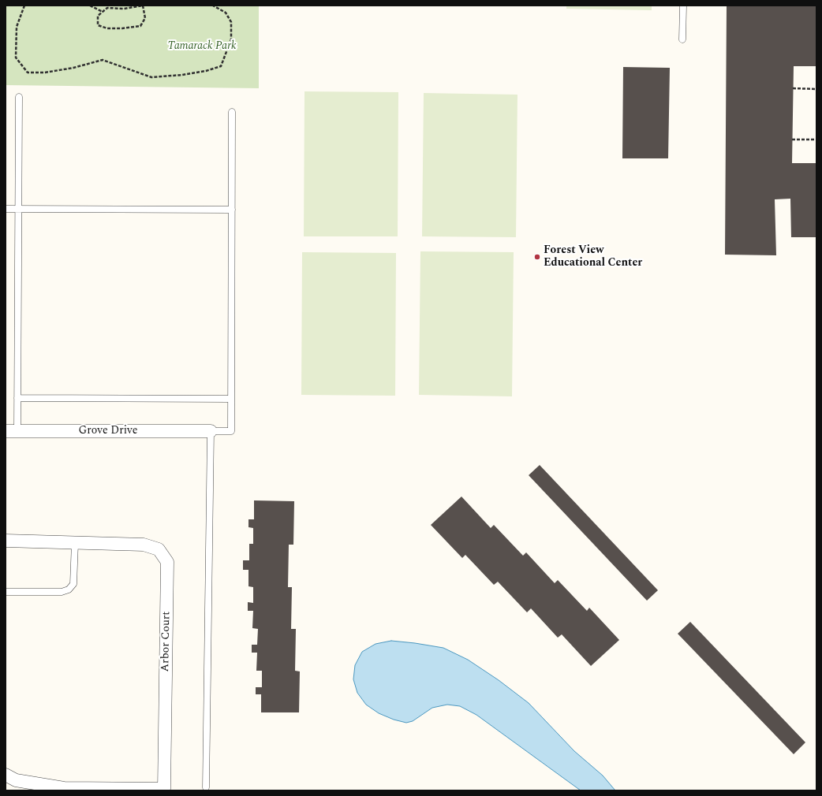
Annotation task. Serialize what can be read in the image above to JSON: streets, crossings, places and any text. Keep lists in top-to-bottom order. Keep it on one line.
{"streets":{"street":["Grove Drive","Arbor Court"]},"parks":["Tamarack Park"],"places":["Forest View Educational Center"]}
